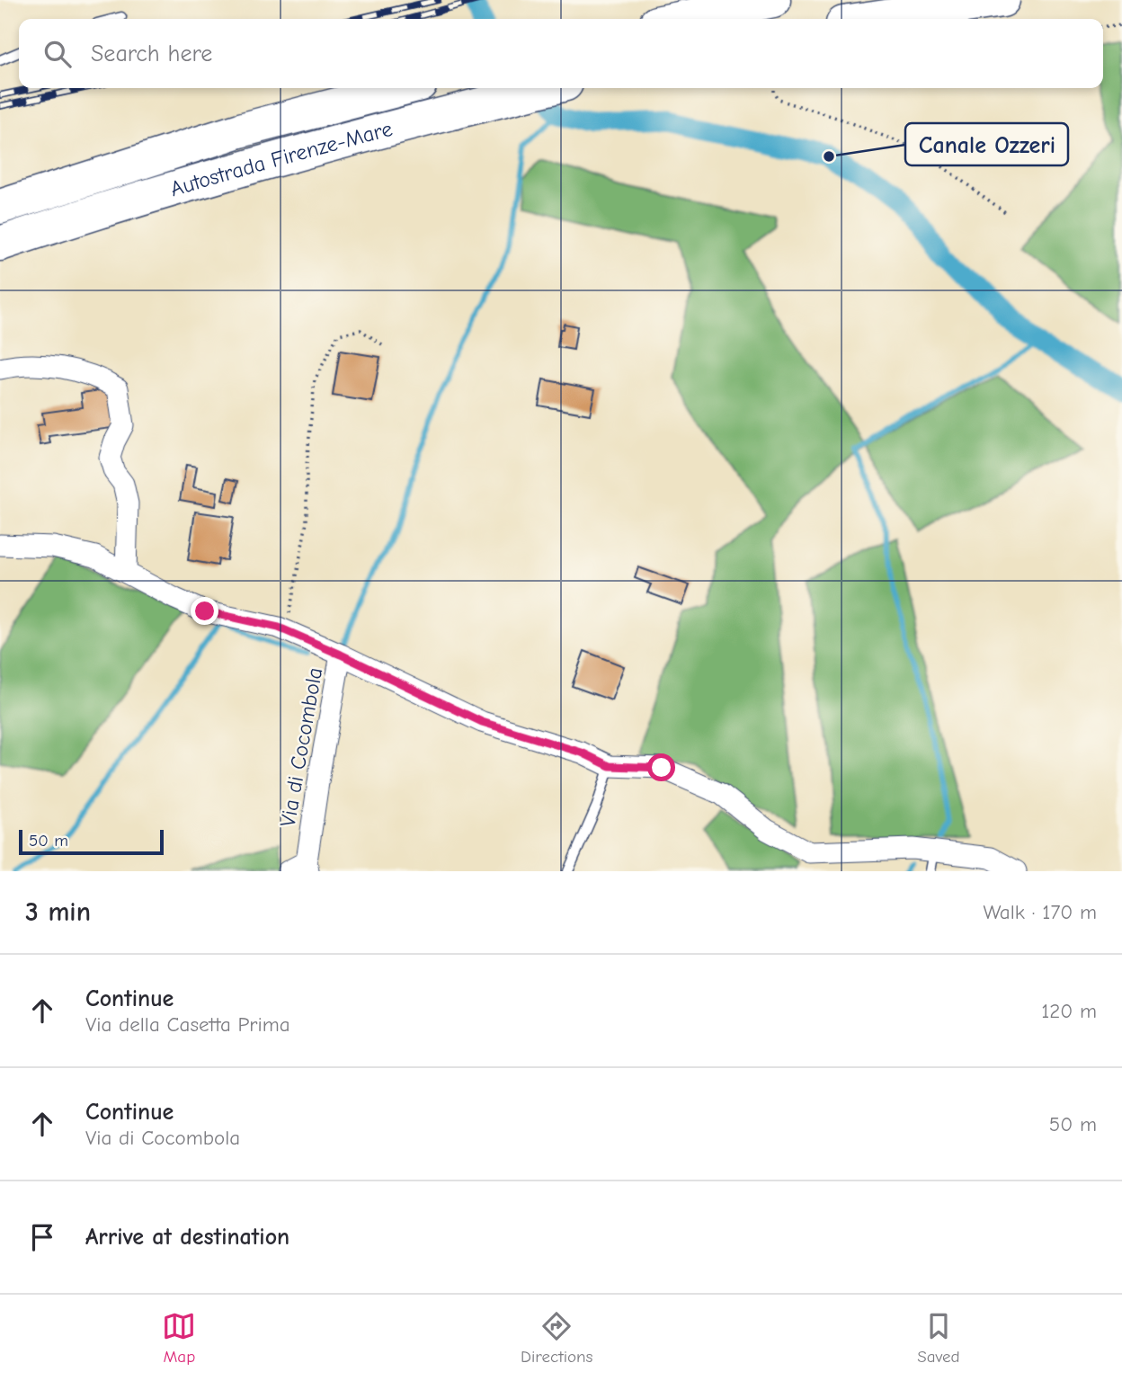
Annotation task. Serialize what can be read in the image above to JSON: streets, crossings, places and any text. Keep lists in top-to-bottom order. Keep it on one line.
{"streets":{"highway":["Autostrada Firenze-Mare"],"street":["Via di Cocombola"]},"places":["Canale Ozzeri"],"scale_bar":"50 m","page":{"search":"Search here","scale":"50 m","heading":["3 min","Walk · 170 m"],"list":[["Continue","Via della Casetta Prima","120 m"],["Continue","Via di Cocombola","50 m"],"Arrive at destination"],"nav":["Map","Directions","Saved"]}}
